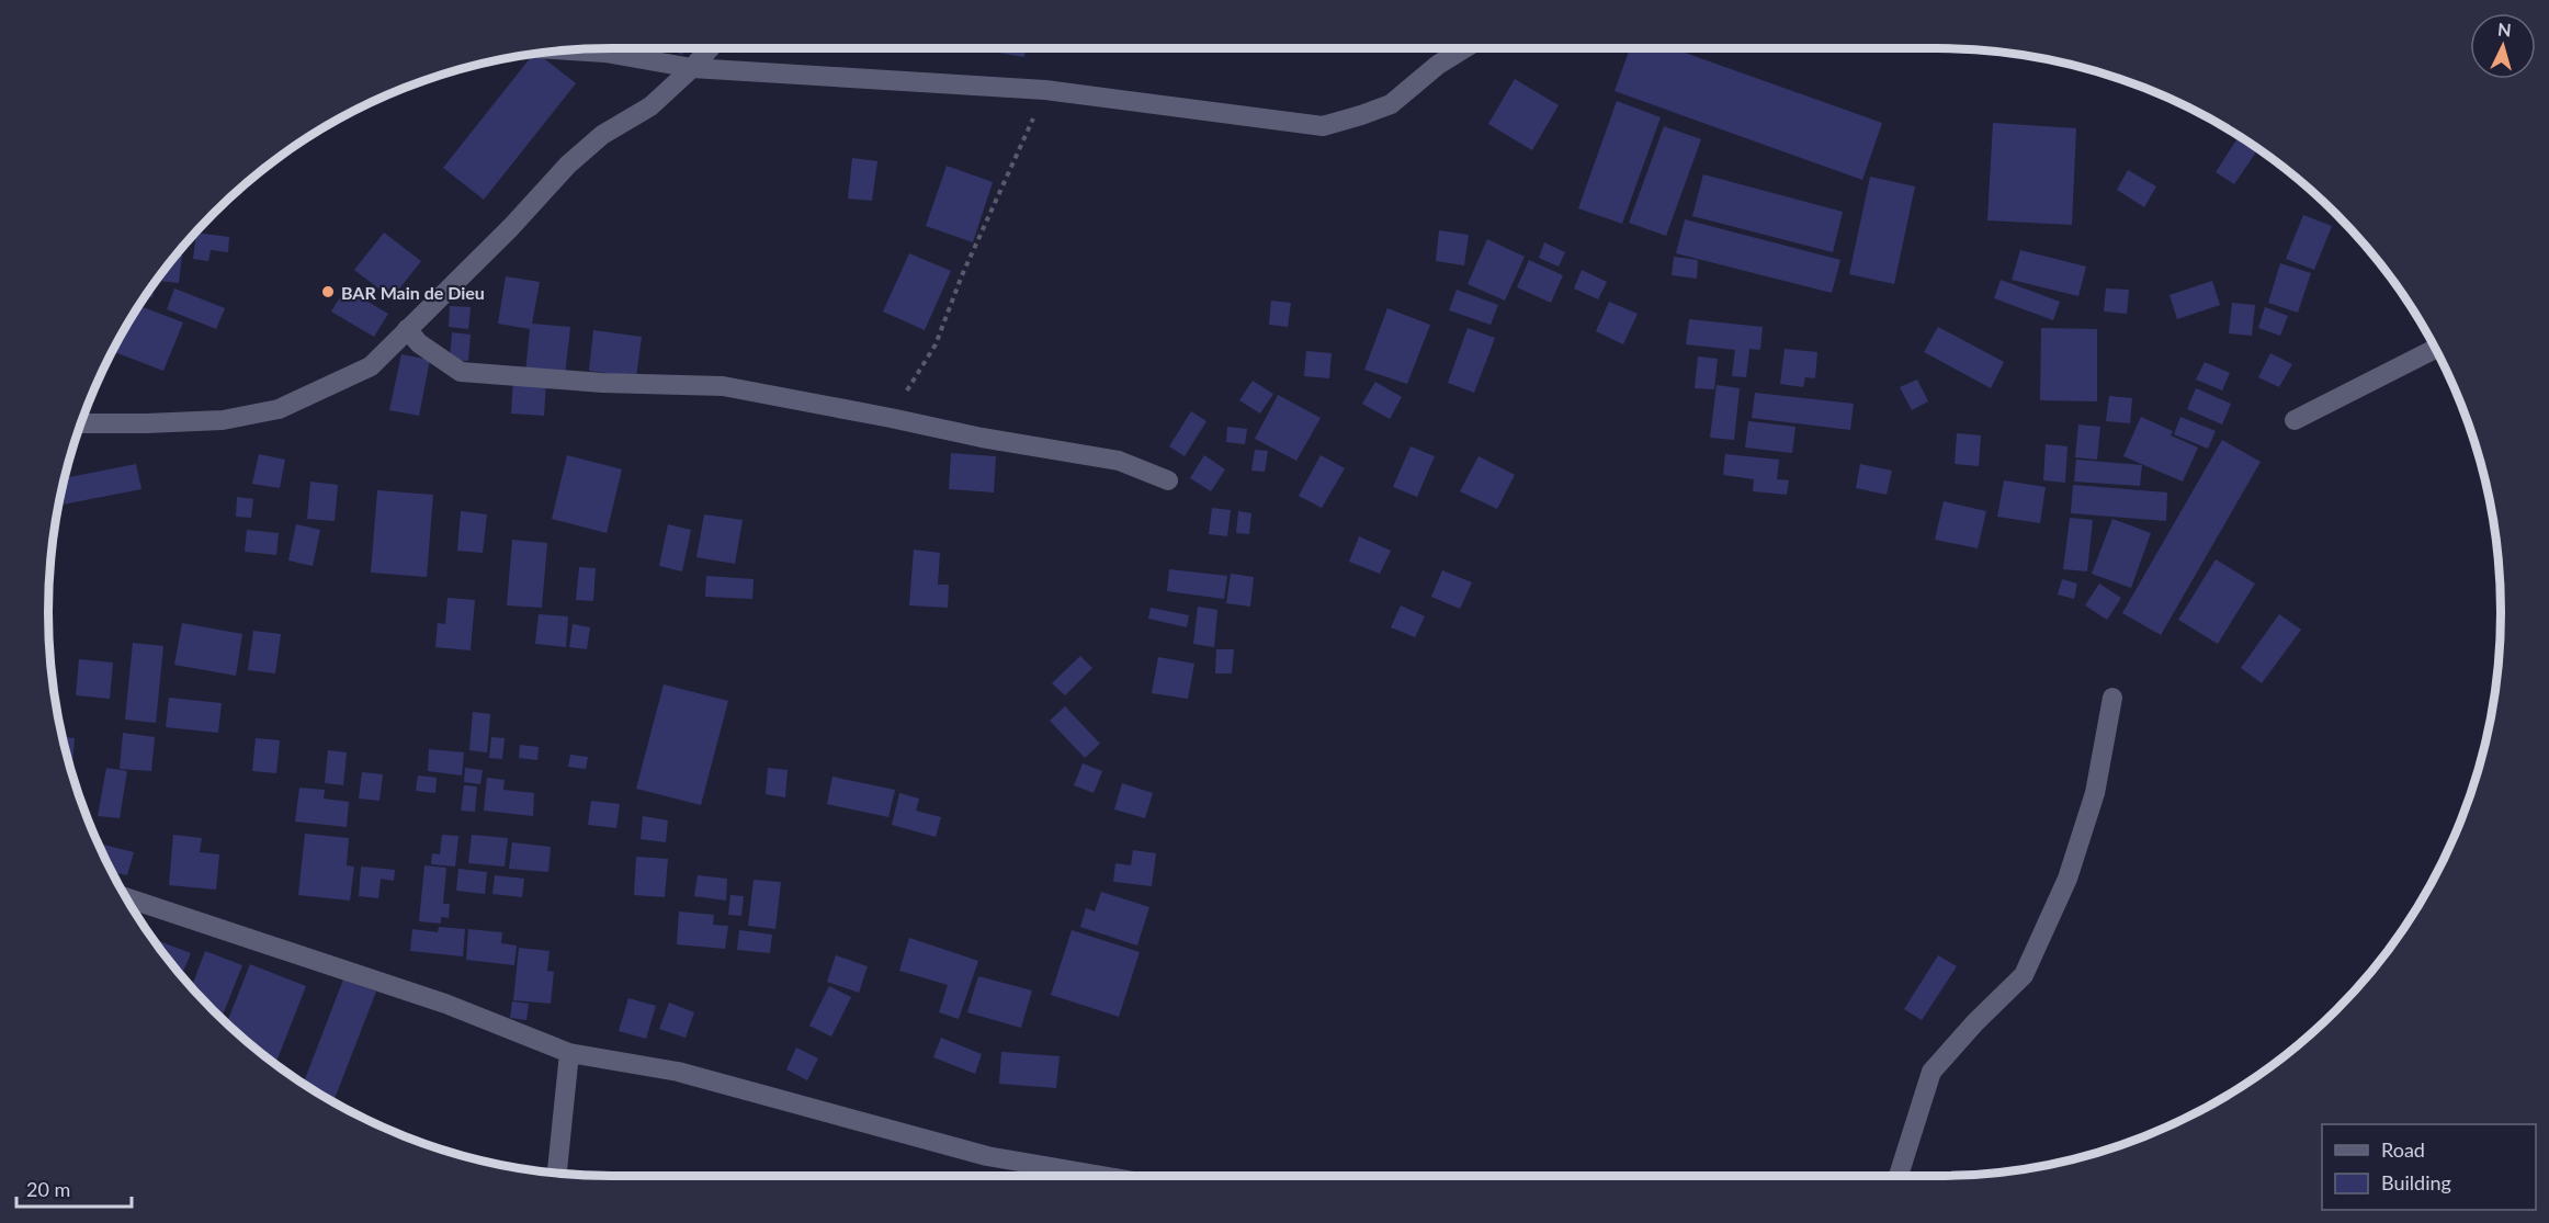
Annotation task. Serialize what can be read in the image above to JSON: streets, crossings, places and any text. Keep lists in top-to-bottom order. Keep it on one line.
{"places":["BAR Main de Dieu"],"legend":["Road","Building"],"scale_bar":"20 m","north":"top"}
